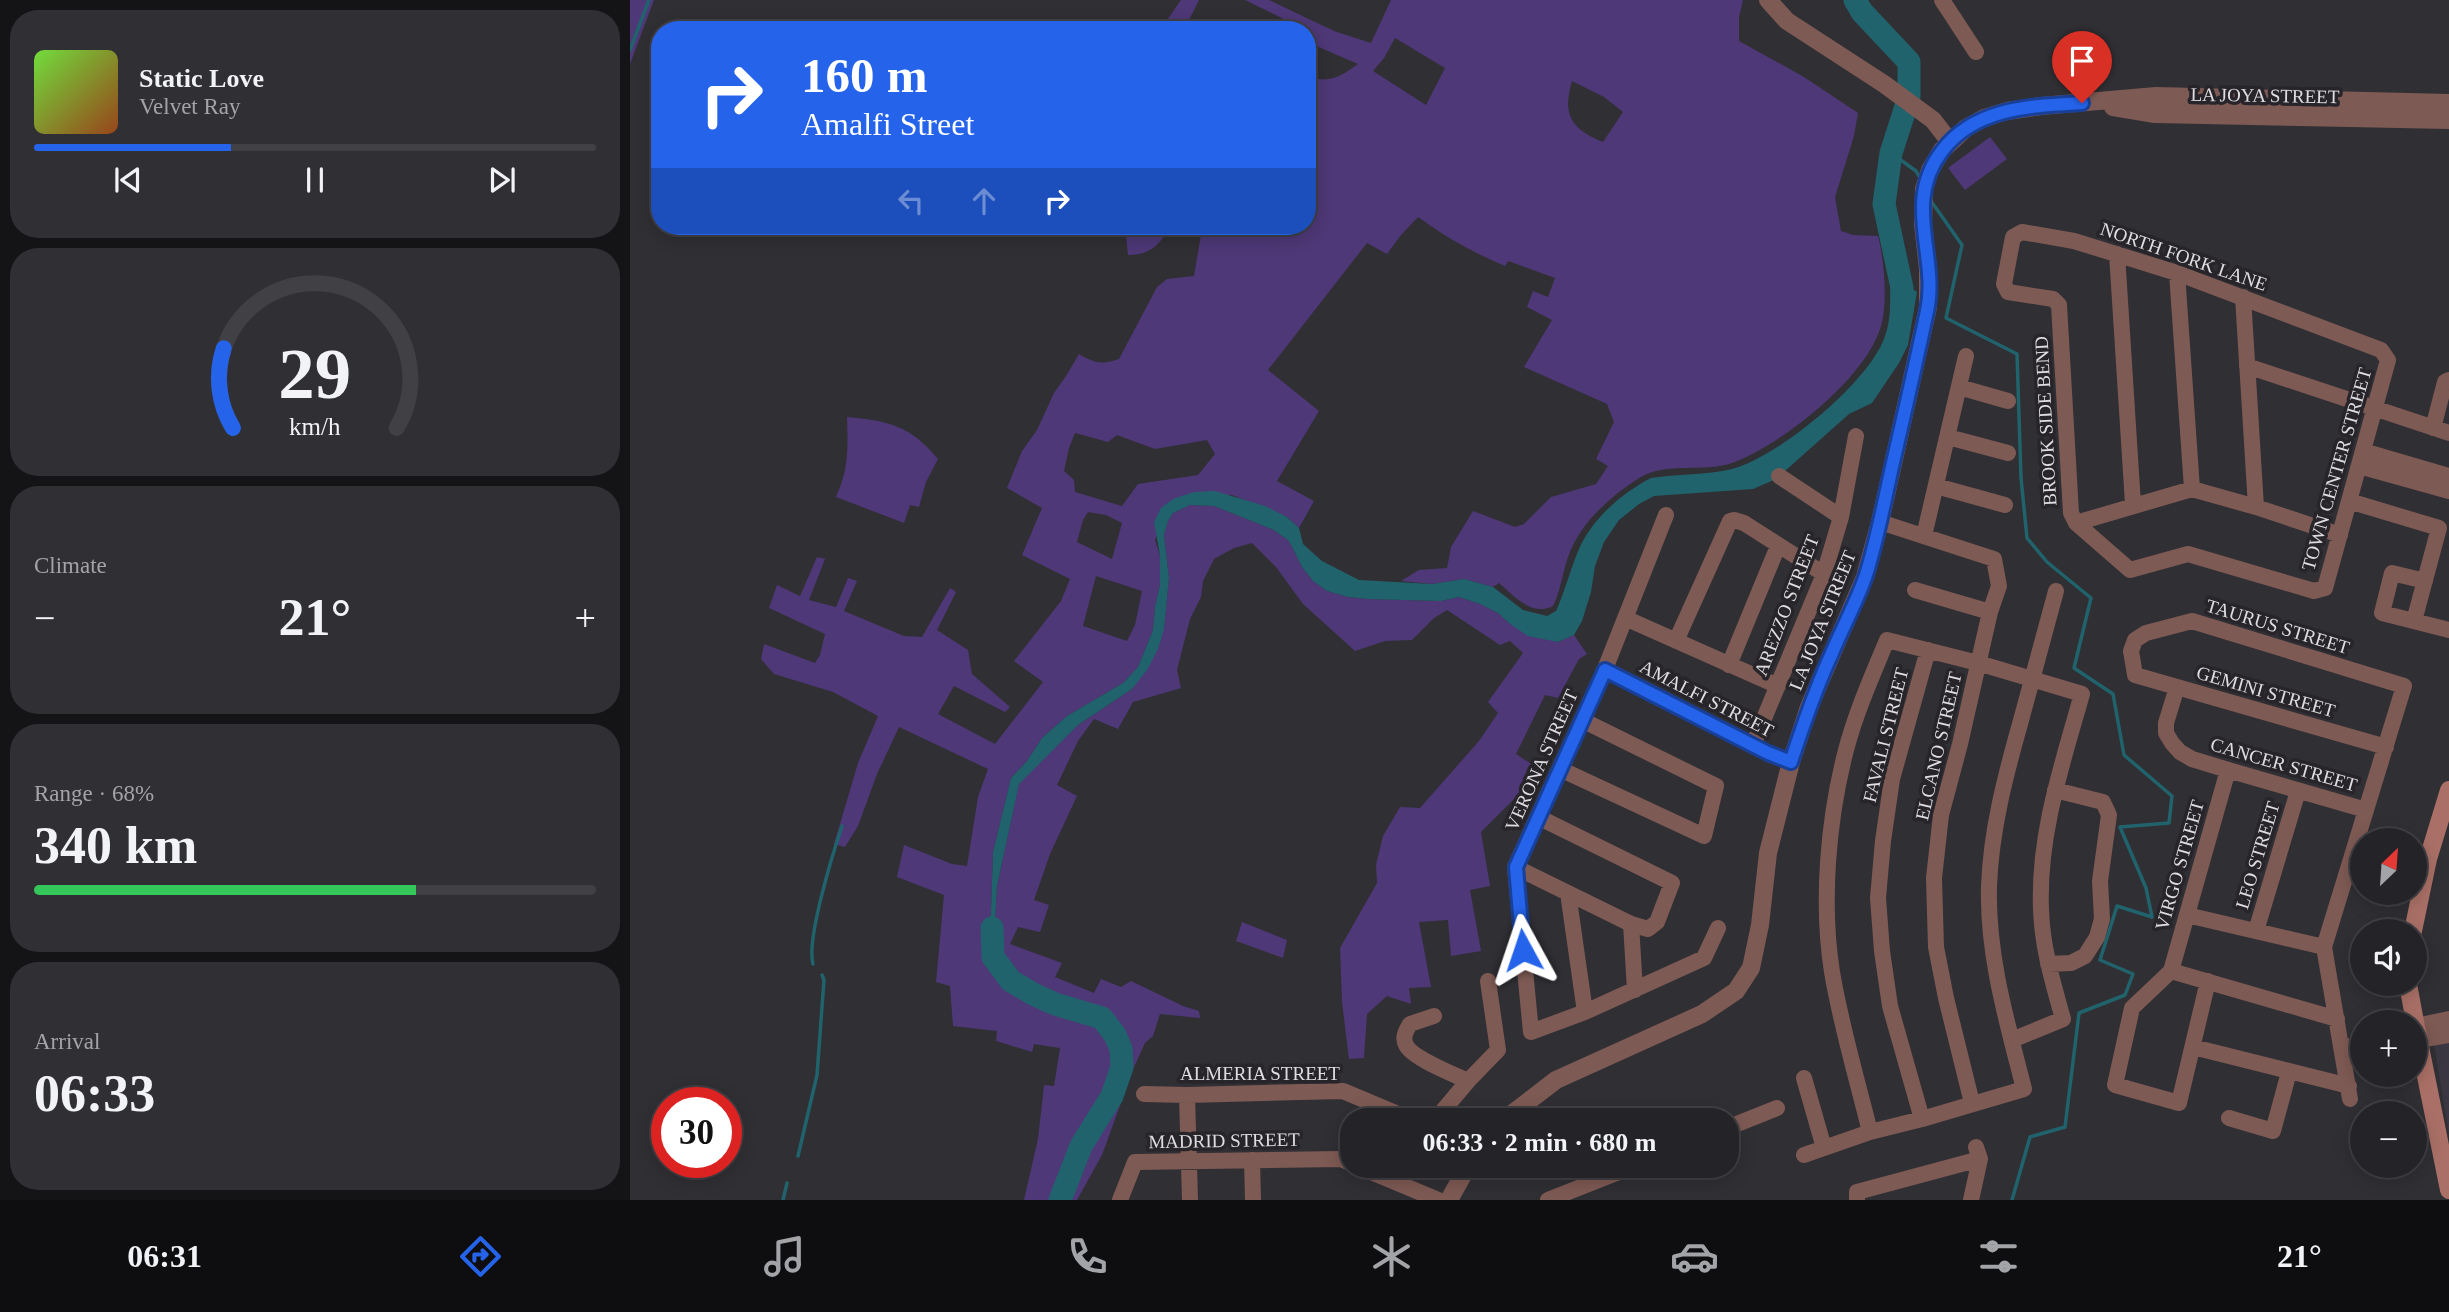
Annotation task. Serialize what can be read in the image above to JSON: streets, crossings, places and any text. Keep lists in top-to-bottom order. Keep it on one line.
{"streets":{"street":["LA JOYA STREET","NORTH FORK LANE","BROOK SIDE BEND","TOWN CENTER STREET","AREZZO STREET","TAURUS STREET","GEMINI STREET","AMALFI STREET","FAVALI STREET","ELCANO STREET","VERONA STREET","CANCER STREET","LEO STREET","VIRGO STREET","ALMERIA STREET","MADRID STREET"]},"crossings":[["LA JOYA STREET","AMALFI STREET"],["LA JOYA STREET","ELCANO STREET"],["NORTH FORK LANE","BROOK SIDE BEND"],["NORTH FORK LANE","TOWN CENTER STREET"],["BROOK SIDE BEND","TOWN CENTER STREET"],["AREZZO STREET","AMALFI STREET"],["TAURUS STREET","GEMINI STREET"],["GEMINI STREET","CANCER STREET"],["AMALFI STREET","VERONA STREET"],["CANCER STREET","LEO STREET"],["CANCER STREET","VIRGO STREET"]],"north":"top right","page":{"turn":["160 m","Amalfi Street"],"song":["Static Love","Velvet Ray"],"tile":["Climate",["Range · 68%","340 km"],["Arrival","06:33"]],"heat":["−","21°","+"],"map_buttons":["+","−"],"limit":"30","trip":"06:33 · 2 min · 680 m","tabs":["06:31","21°"],"gauge":["29","km/h"]}}
